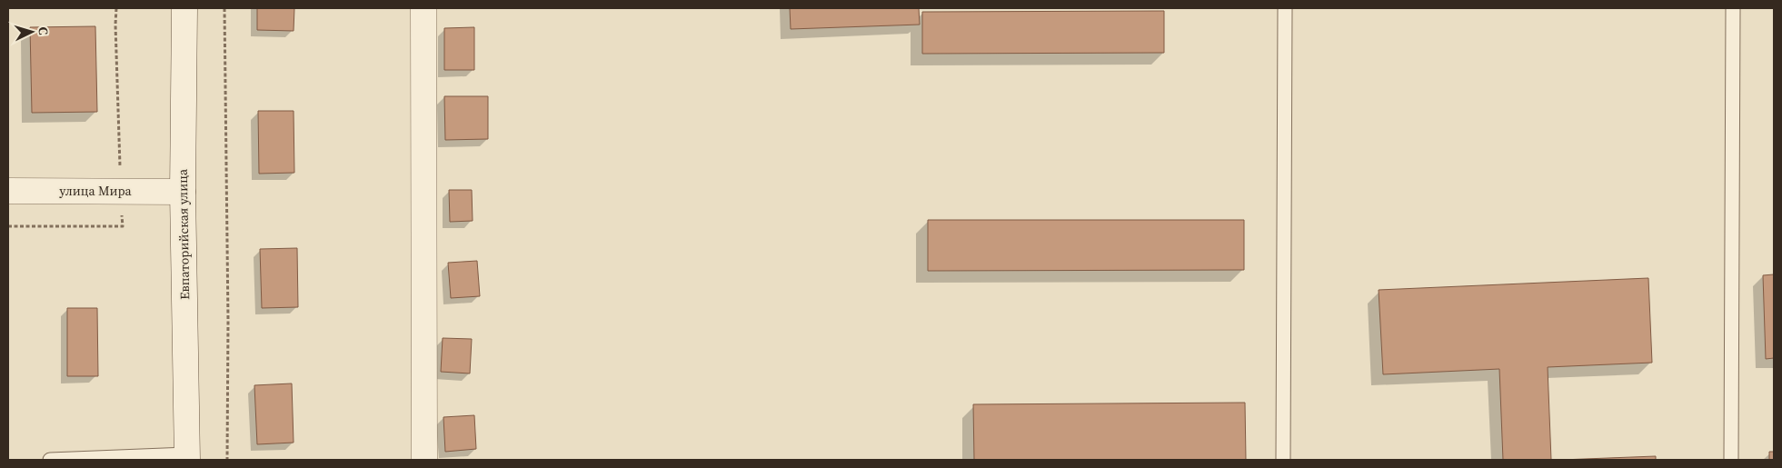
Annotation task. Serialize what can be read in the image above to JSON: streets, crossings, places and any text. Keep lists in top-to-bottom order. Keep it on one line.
{"streets":{"street":["улица Мира","Евпаторийская улица"]},"crossings":[["улица Мира","Евпаторийская улица"]],"north":"right"}
